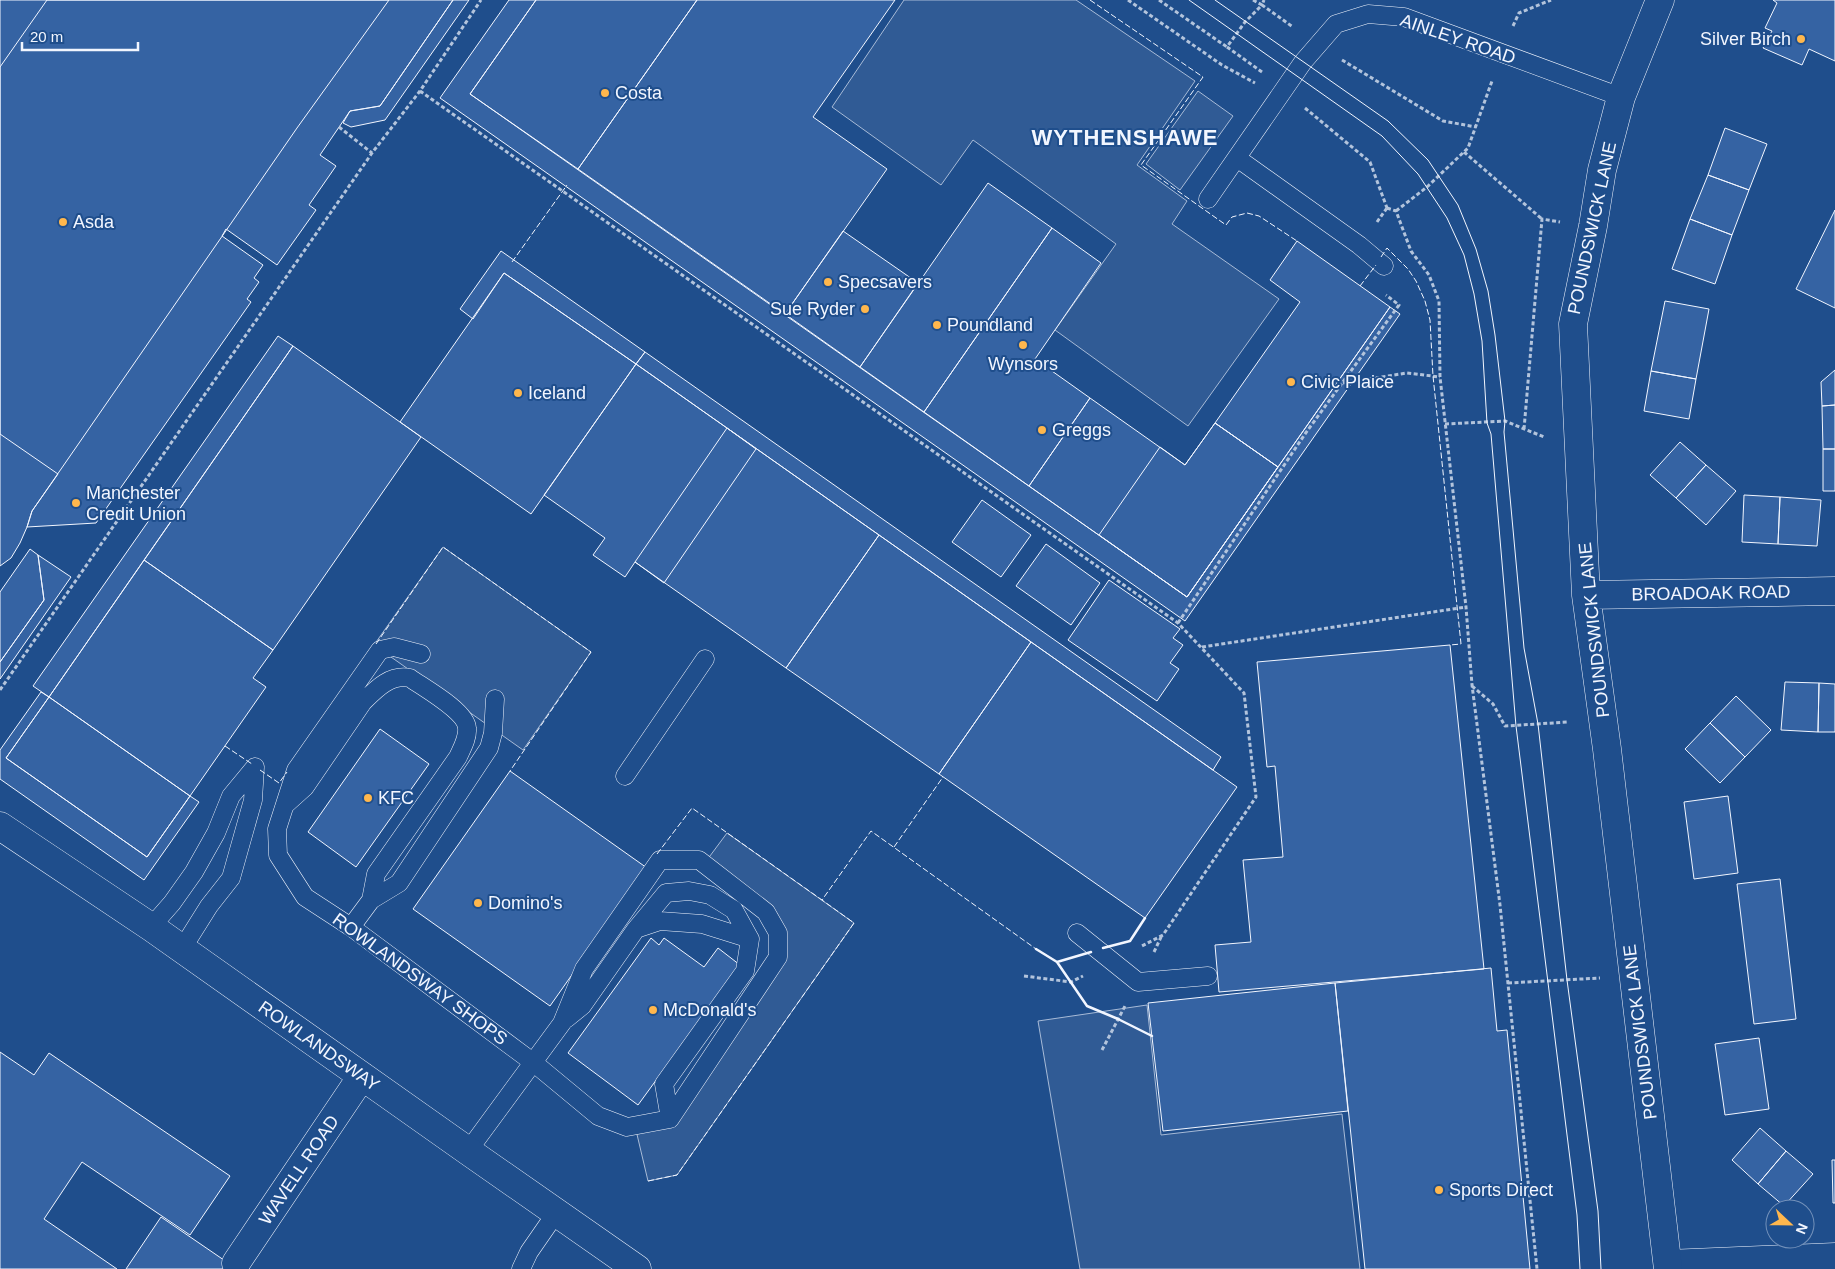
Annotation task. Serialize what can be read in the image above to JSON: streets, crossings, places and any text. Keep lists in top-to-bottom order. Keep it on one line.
{"streets":{"street":["POUNDSWICK LANE","BROADOAK ROAD","ROWLANDSWAY","WAVELL ROAD"],"lane":["AINLEY ROAD","ROWLANDSWAY SHOPS"]},"crossings":[["AINLEY ROAD","POUNDSWICK LANE"],["POUNDSWICK LANE","BROADOAK ROAD"],["ROWLANDSWAY","WAVELL ROAD"]],"districts":["WYTHENSHAWE"],"places":["Silver Birch","Costa","Asda","Specsavers","Sue Ryder","Poundland","Wynsors","Civic Plaice","Iceland","Greggs","Manchester Credit Union","KFC","Domino's","McDonald's","Sports Direct"],"scale_bar":"20 m","north":"right"}
